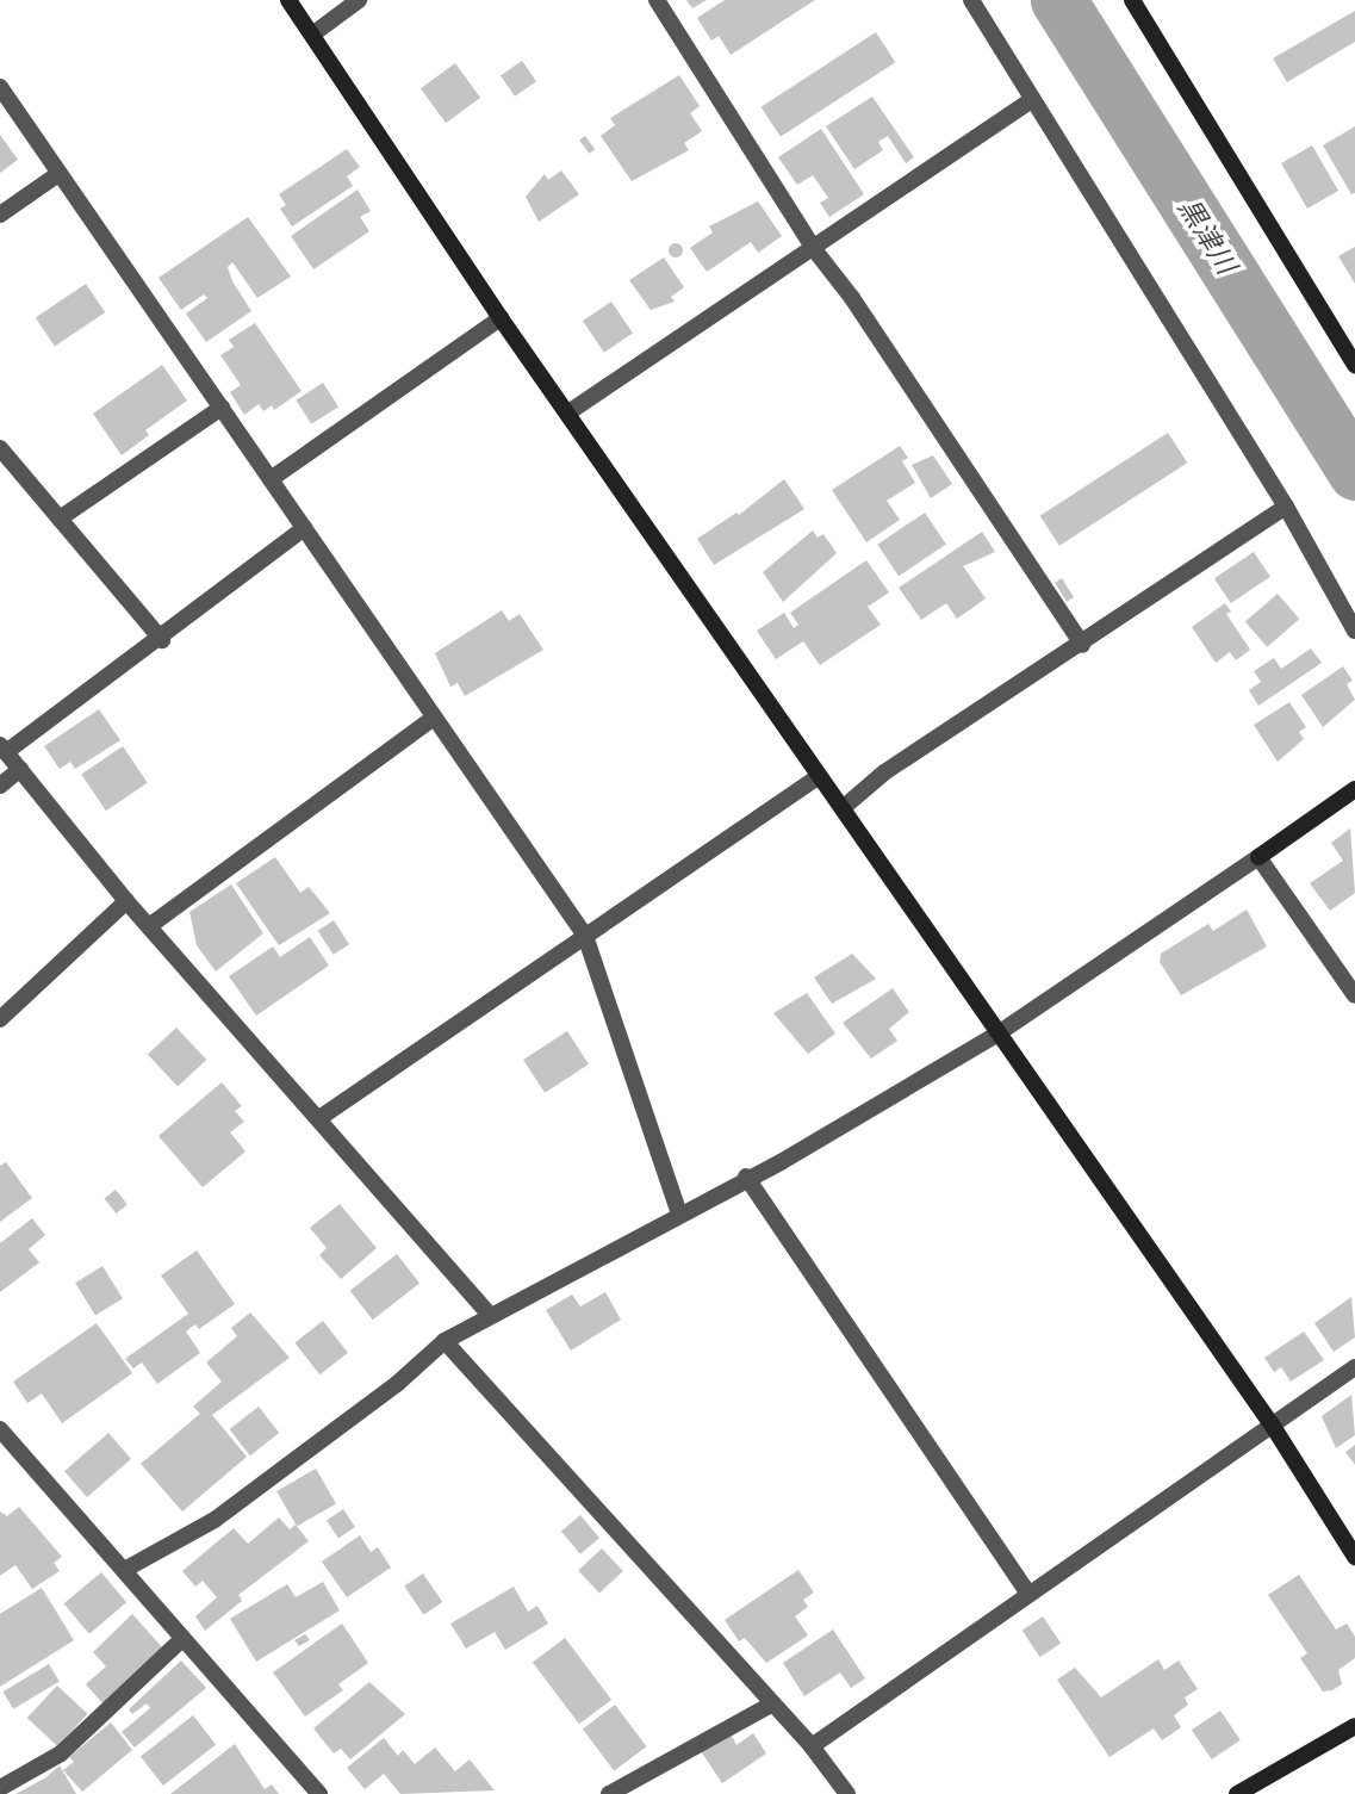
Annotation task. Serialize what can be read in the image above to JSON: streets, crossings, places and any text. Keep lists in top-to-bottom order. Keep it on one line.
{"water":["黒津川"]}
